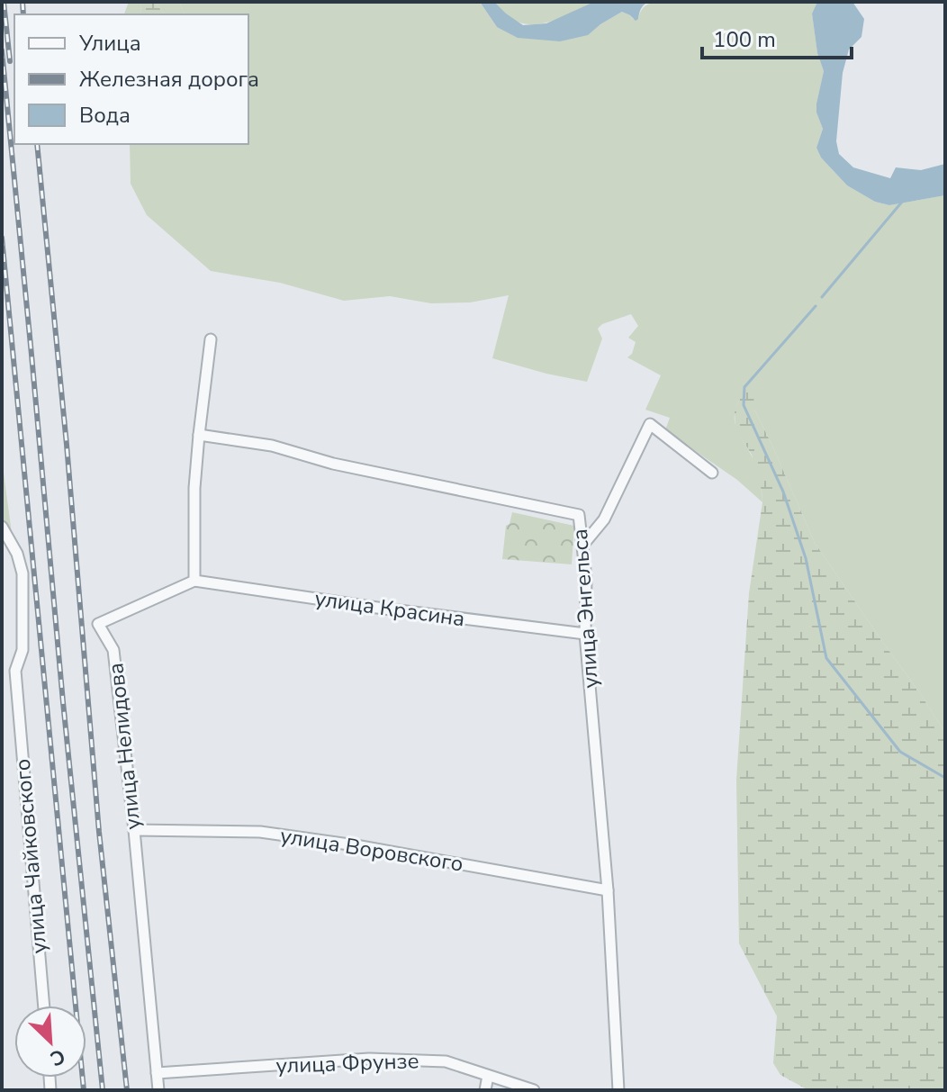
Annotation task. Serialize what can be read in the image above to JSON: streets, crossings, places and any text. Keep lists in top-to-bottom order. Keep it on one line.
{"streets":{"street":["улица Красина","улица Энгельса","улица Нелидова","улица Воровского","улица Чайковского","улица Фрунзе"]},"crossings":[["улица Красина","улица Энгельса"],["улица Красина","улица Нелидова"],["улица Энгельса","улица Воровского"],["улица Нелидова","улица Воровского"],["улица Нелидова","улица Фрунзе"]],"legend":["Улица","Железная дорога","Вода"],"scale_bar":"100 m","north":"bottom right"}
